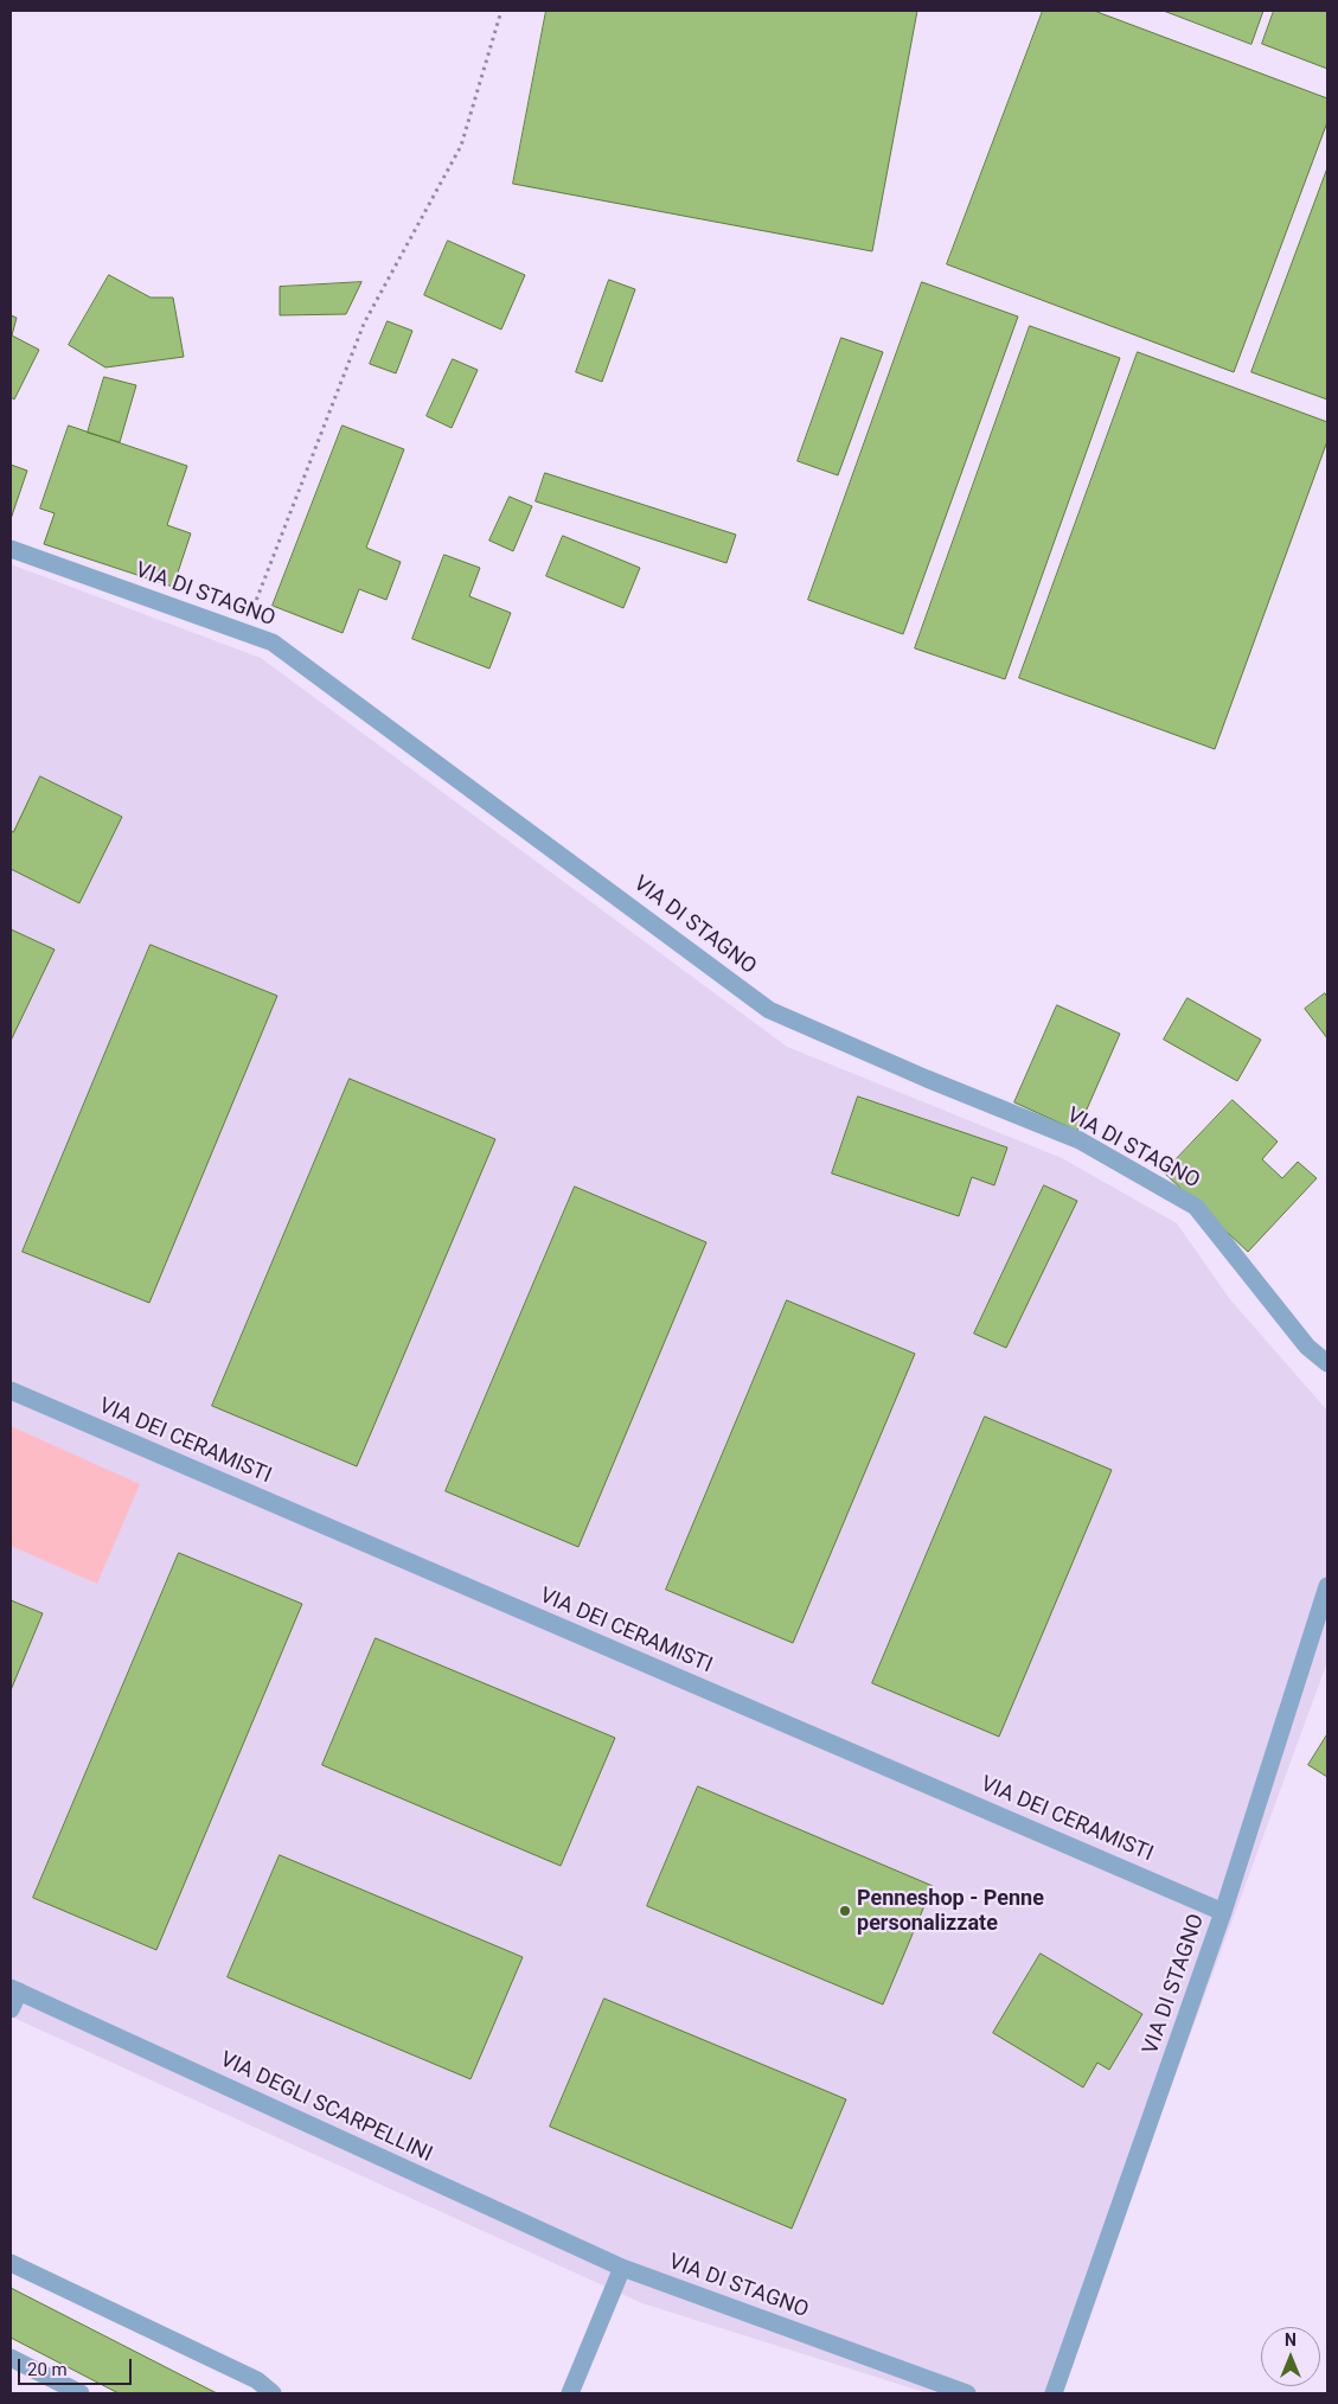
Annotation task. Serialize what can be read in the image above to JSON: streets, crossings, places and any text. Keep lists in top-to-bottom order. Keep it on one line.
{"streets":{"street":["VIA DI STAGNO","VIA DEI CERAMISTI","VIA DEGLI SCARPELLINI"]},"crossings":[["VIA DI STAGNO","VIA DEI CERAMISTI"],["VIA DI STAGNO","VIA DEGLI SCARPELLINI"]],"places":["Penneshop - Penne personalizzate"],"scale_bar":"20 m","north":"top"}
